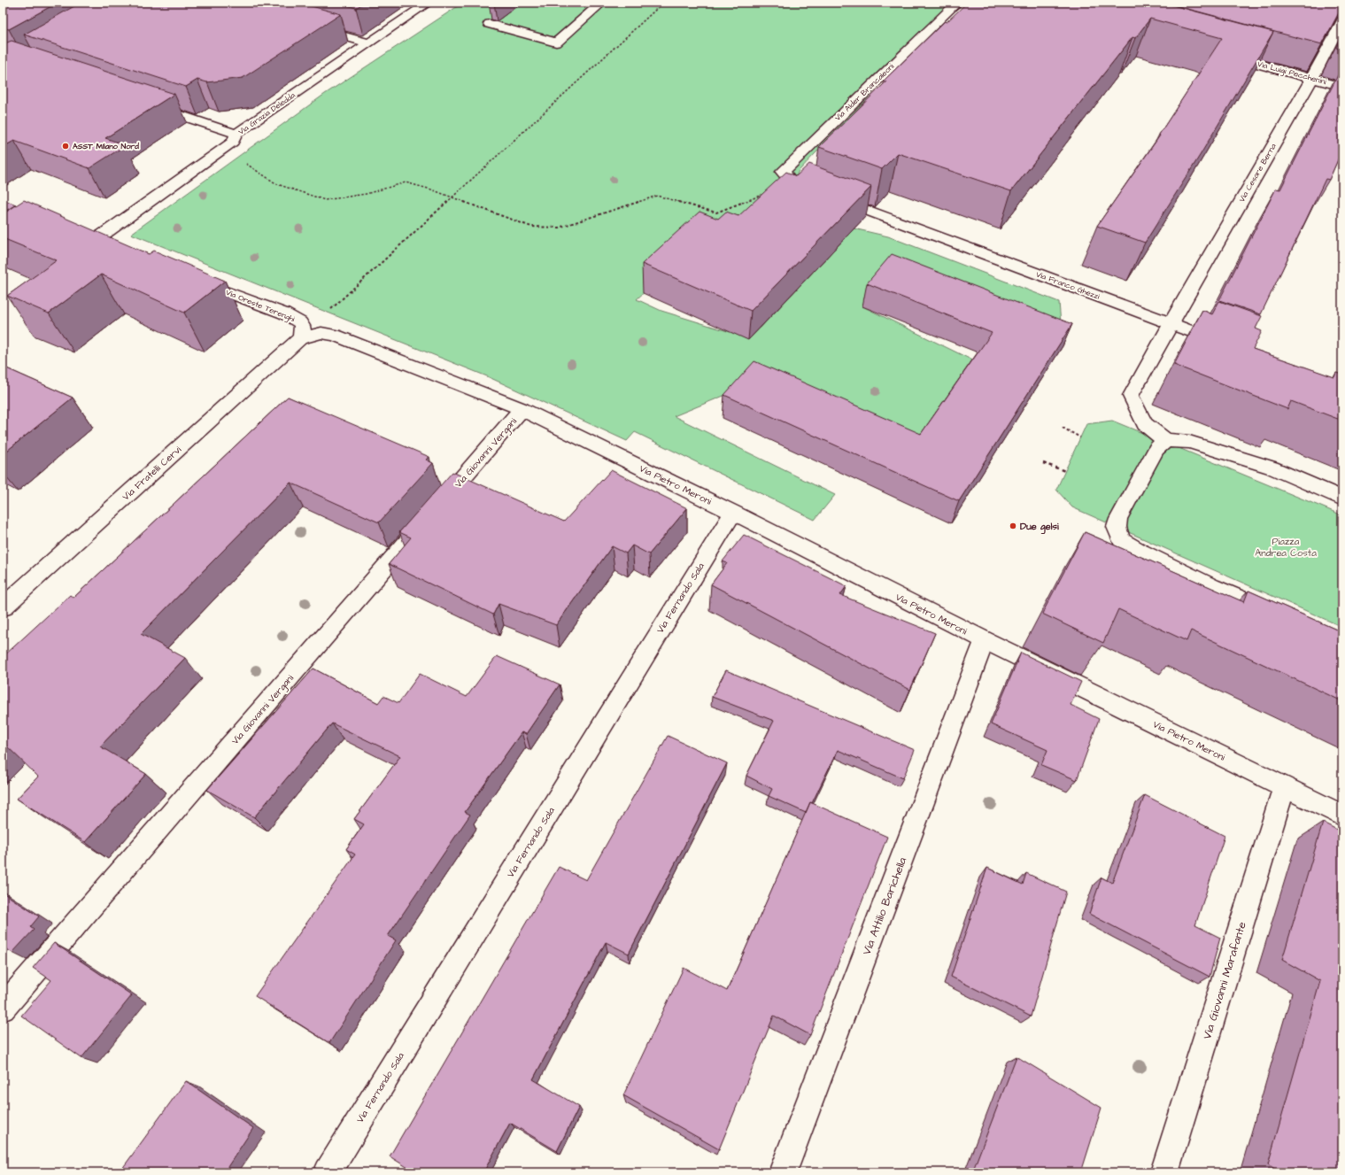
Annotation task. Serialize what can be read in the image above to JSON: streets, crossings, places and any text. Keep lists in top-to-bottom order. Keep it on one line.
{"streets":{"street":["Via Luigi Pecchenini","Via Alder Brancaleoni","Via Grazia Deledda","Via Cesare Berna","Via Franco Ghezzi","Via Oreste Terenghi","Via Giovanni Vergani","Via Fratelli Cervi","Via Pietro Meroni","Via Fernando Sala","Via Attilio Barichella","Via Giovanni Marafante"]},"crossings":[["Via Luigi Pecchenini","Via Cesare Berna"],["Via Alder Brancaleoni","Via Franco Ghezzi"],["Via Cesare Berna","Via Franco Ghezzi"],["Via Oreste Terenghi","Via Fratelli Cervi"],["Via Giovanni Vergani","Via Pietro Meroni"],["Via Pietro Meroni","Via Fernando Sala"],["Via Pietro Meroni","Via Attilio Barichella"],["Via Pietro Meroni","Via Giovanni Marafante"]],"parks":["Piazza Andrea Costa"],"places":["ASST Milano Nord","Due gelsi"]}
